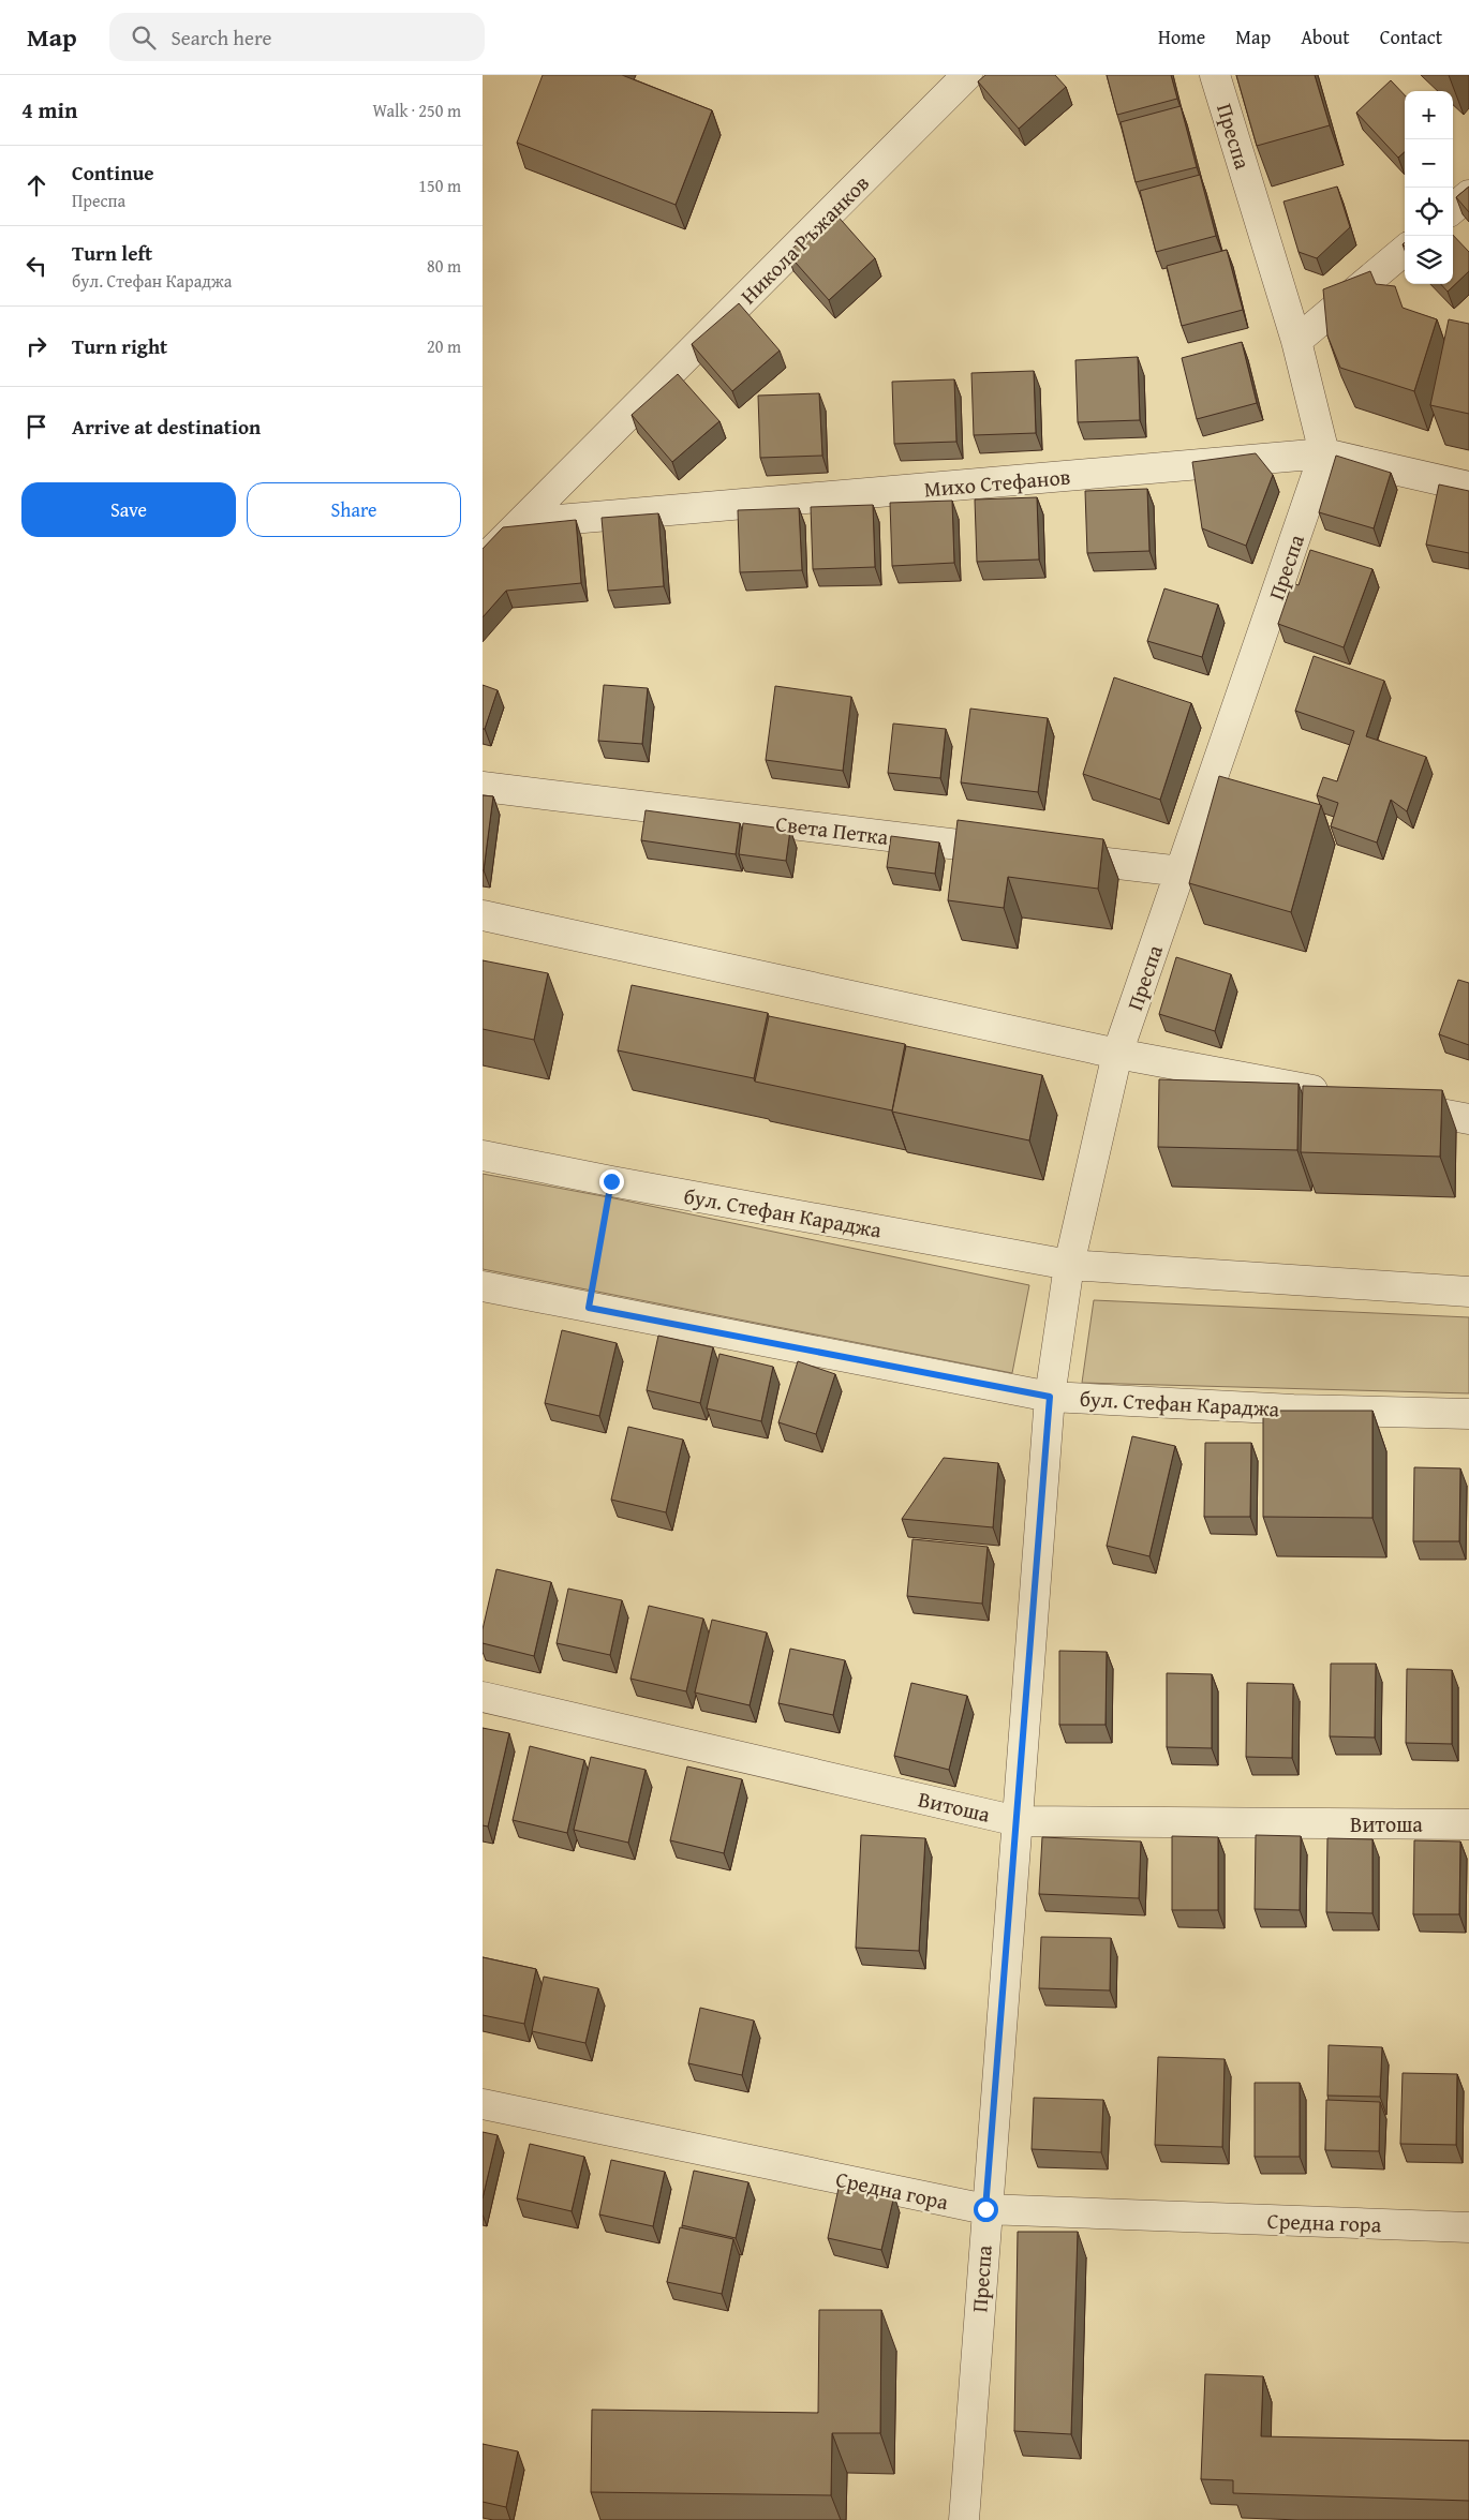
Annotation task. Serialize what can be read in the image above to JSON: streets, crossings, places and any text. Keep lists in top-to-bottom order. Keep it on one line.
{"streets":{"street":["Преспа","Никола Ръжанков","Михо Стефанов","Света Петка","бул. Стефан Караджа","Витоша","Средна гора"]},"crossings":[["Преспа","Михо Стефанов"],["Преспа","Света Петка"],["Преспа","бул. Стефан Караджа"],["Преспа","Витоша"],["Преспа","Средна гора"],["Никола Ръжанков","Михо Стефанов"]],"page":{"header":"Map","search":"Search here","nav":["Home","Map","About","Contact"],"heading":["4 min","Walk · 250 m"],"map_buttons":["+","−"],"list":[["Continue","Преспа","150 m"],["Turn left","бул. Стефан Караджа","80 m"],["Turn right","20 m"],"Arrive at destination"],"buttons":["Save","Share"]}}
